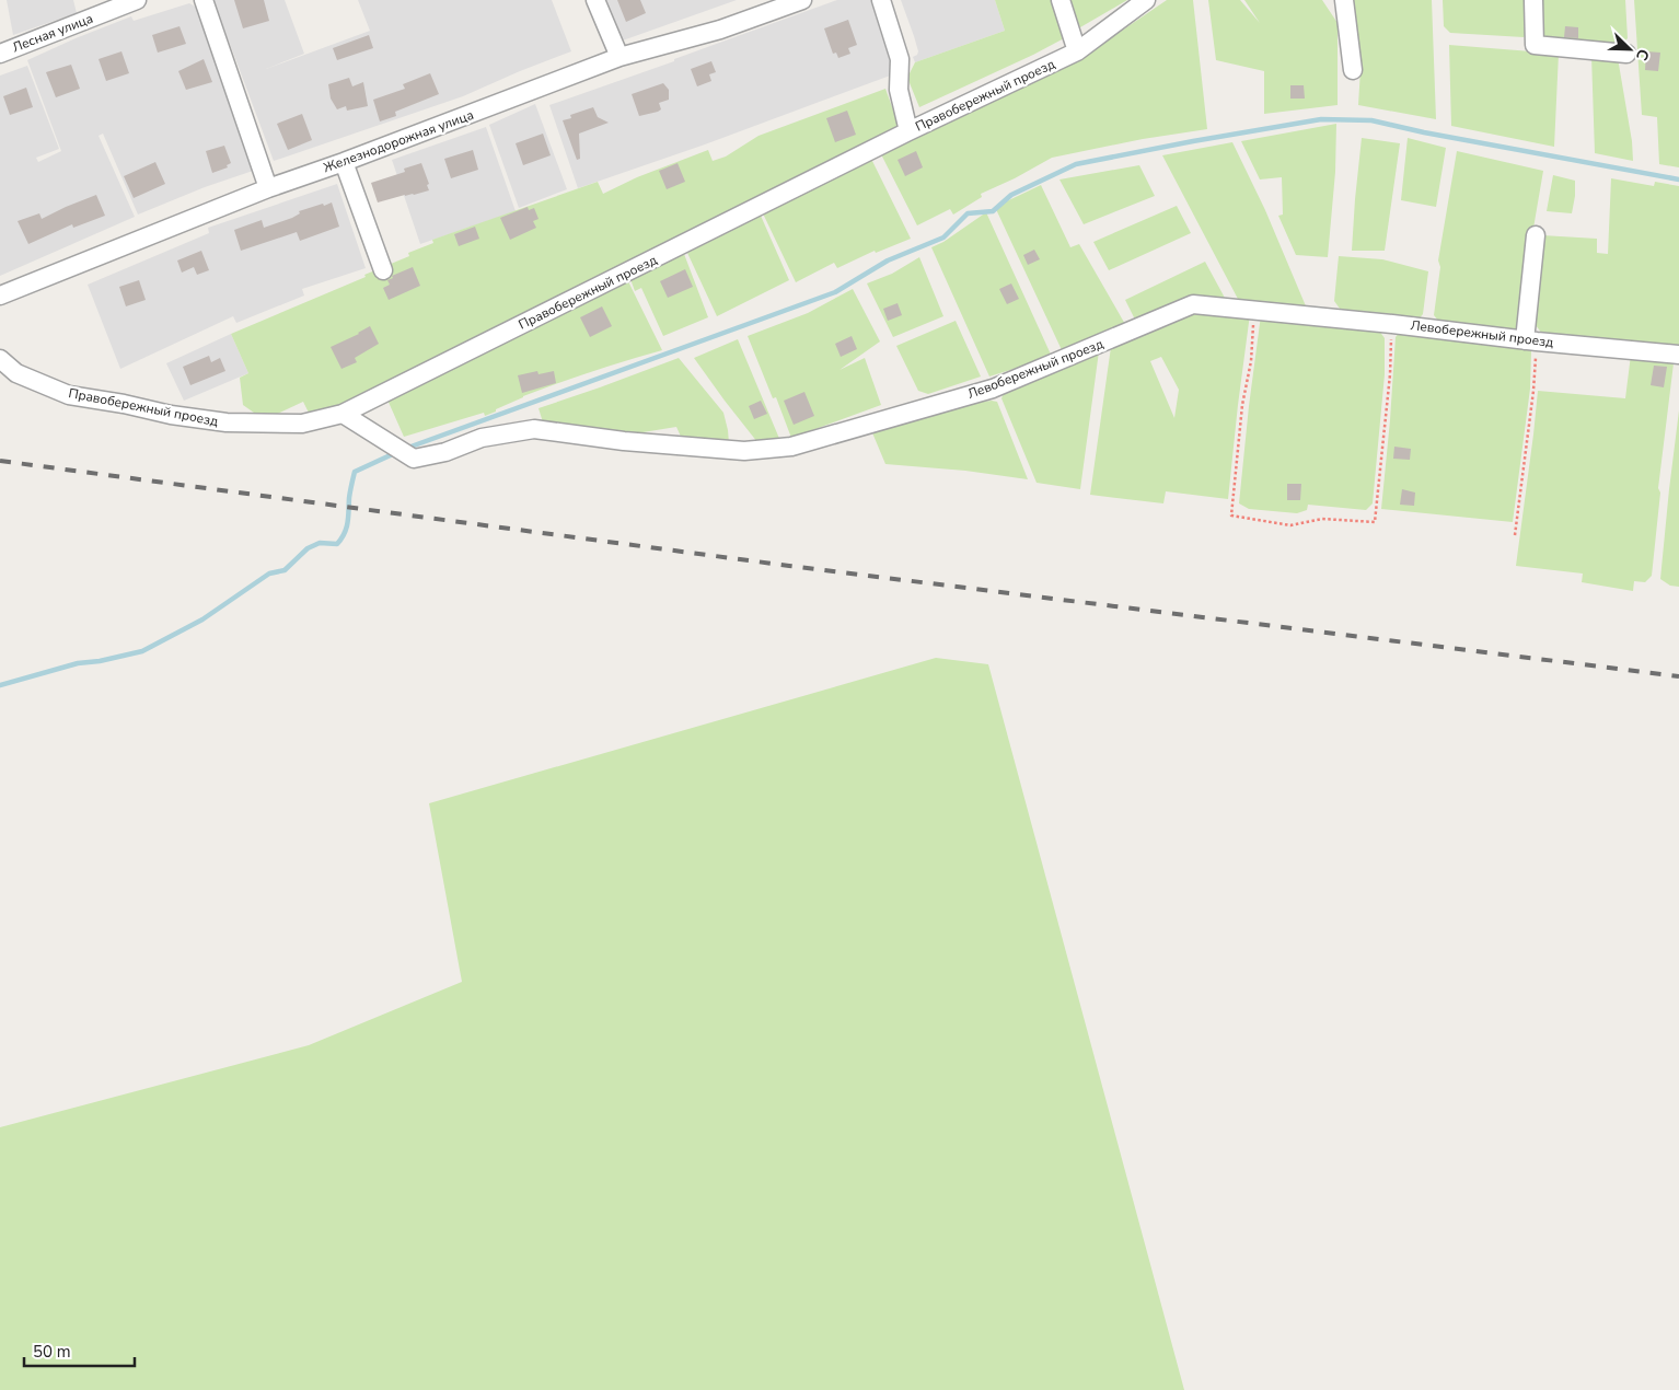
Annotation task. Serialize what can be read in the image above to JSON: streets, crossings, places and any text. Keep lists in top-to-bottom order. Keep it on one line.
{"streets":{"street":["Лесная улица","Правобережный проезд","Железнодорожная улица","Левобережный проезд"]},"crossings":[["Правобережный проезд","Левобережный проезд"]],"scale_bar":"50 m","north":"bottom right"}
